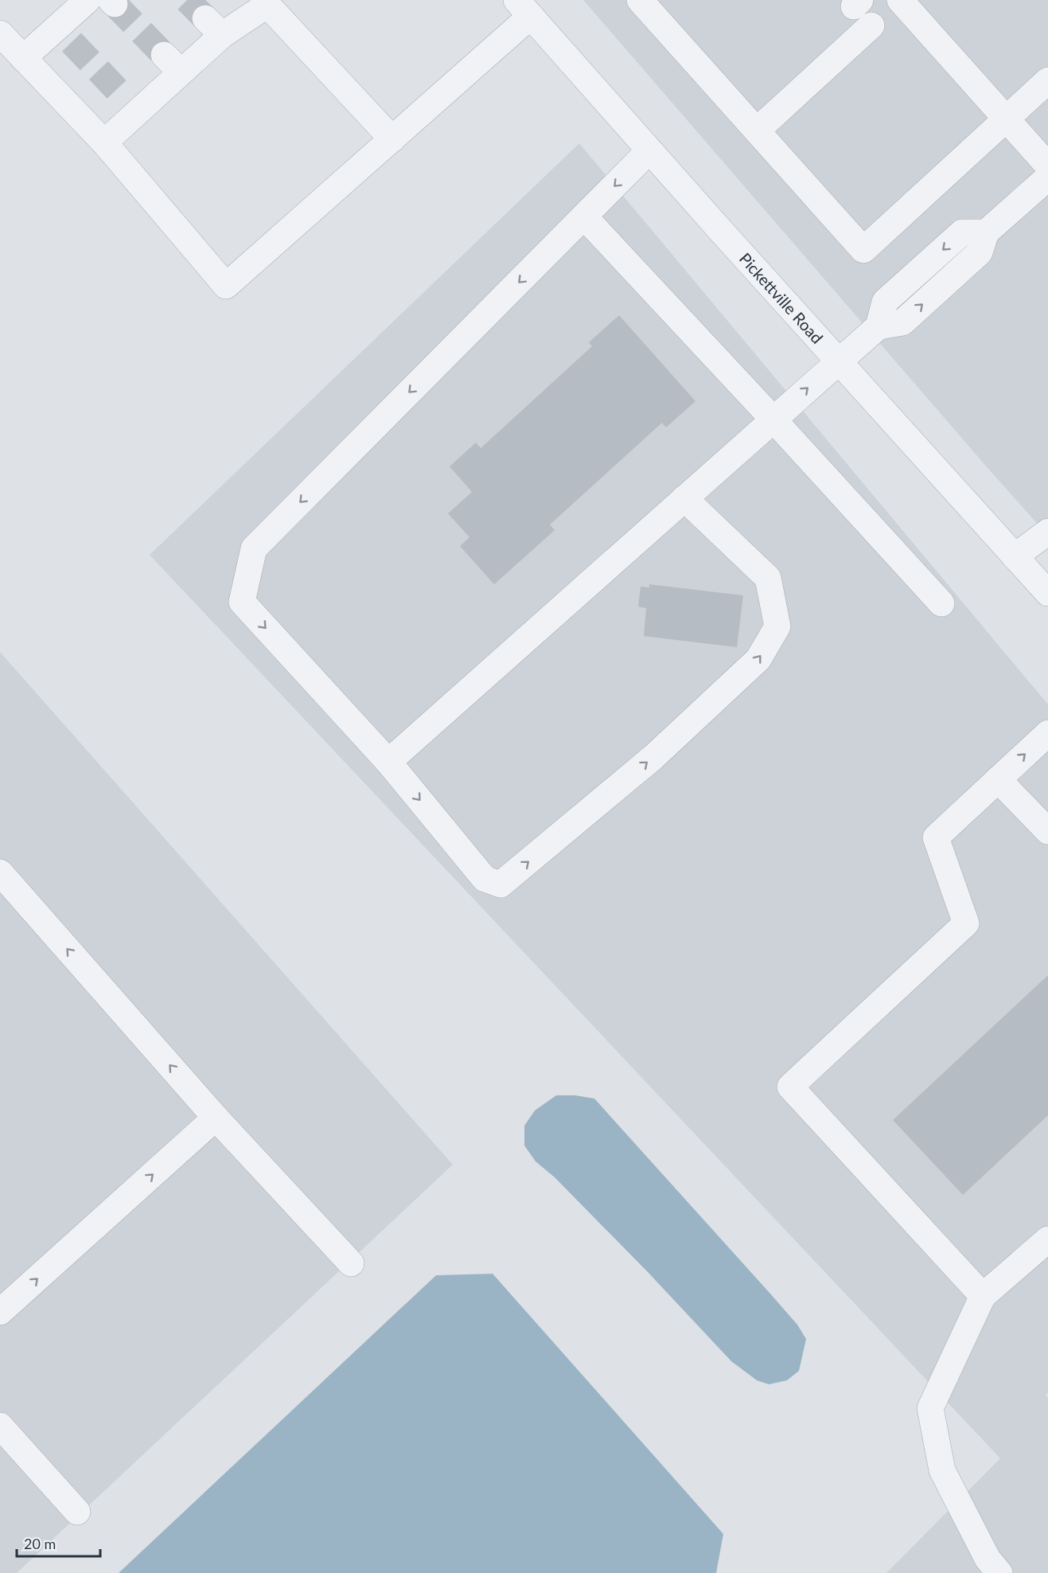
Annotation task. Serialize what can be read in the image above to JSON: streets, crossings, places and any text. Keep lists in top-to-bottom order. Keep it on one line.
{"streets":{"street":["Pickettville Road"]},"scale_bar":"20 m"}
